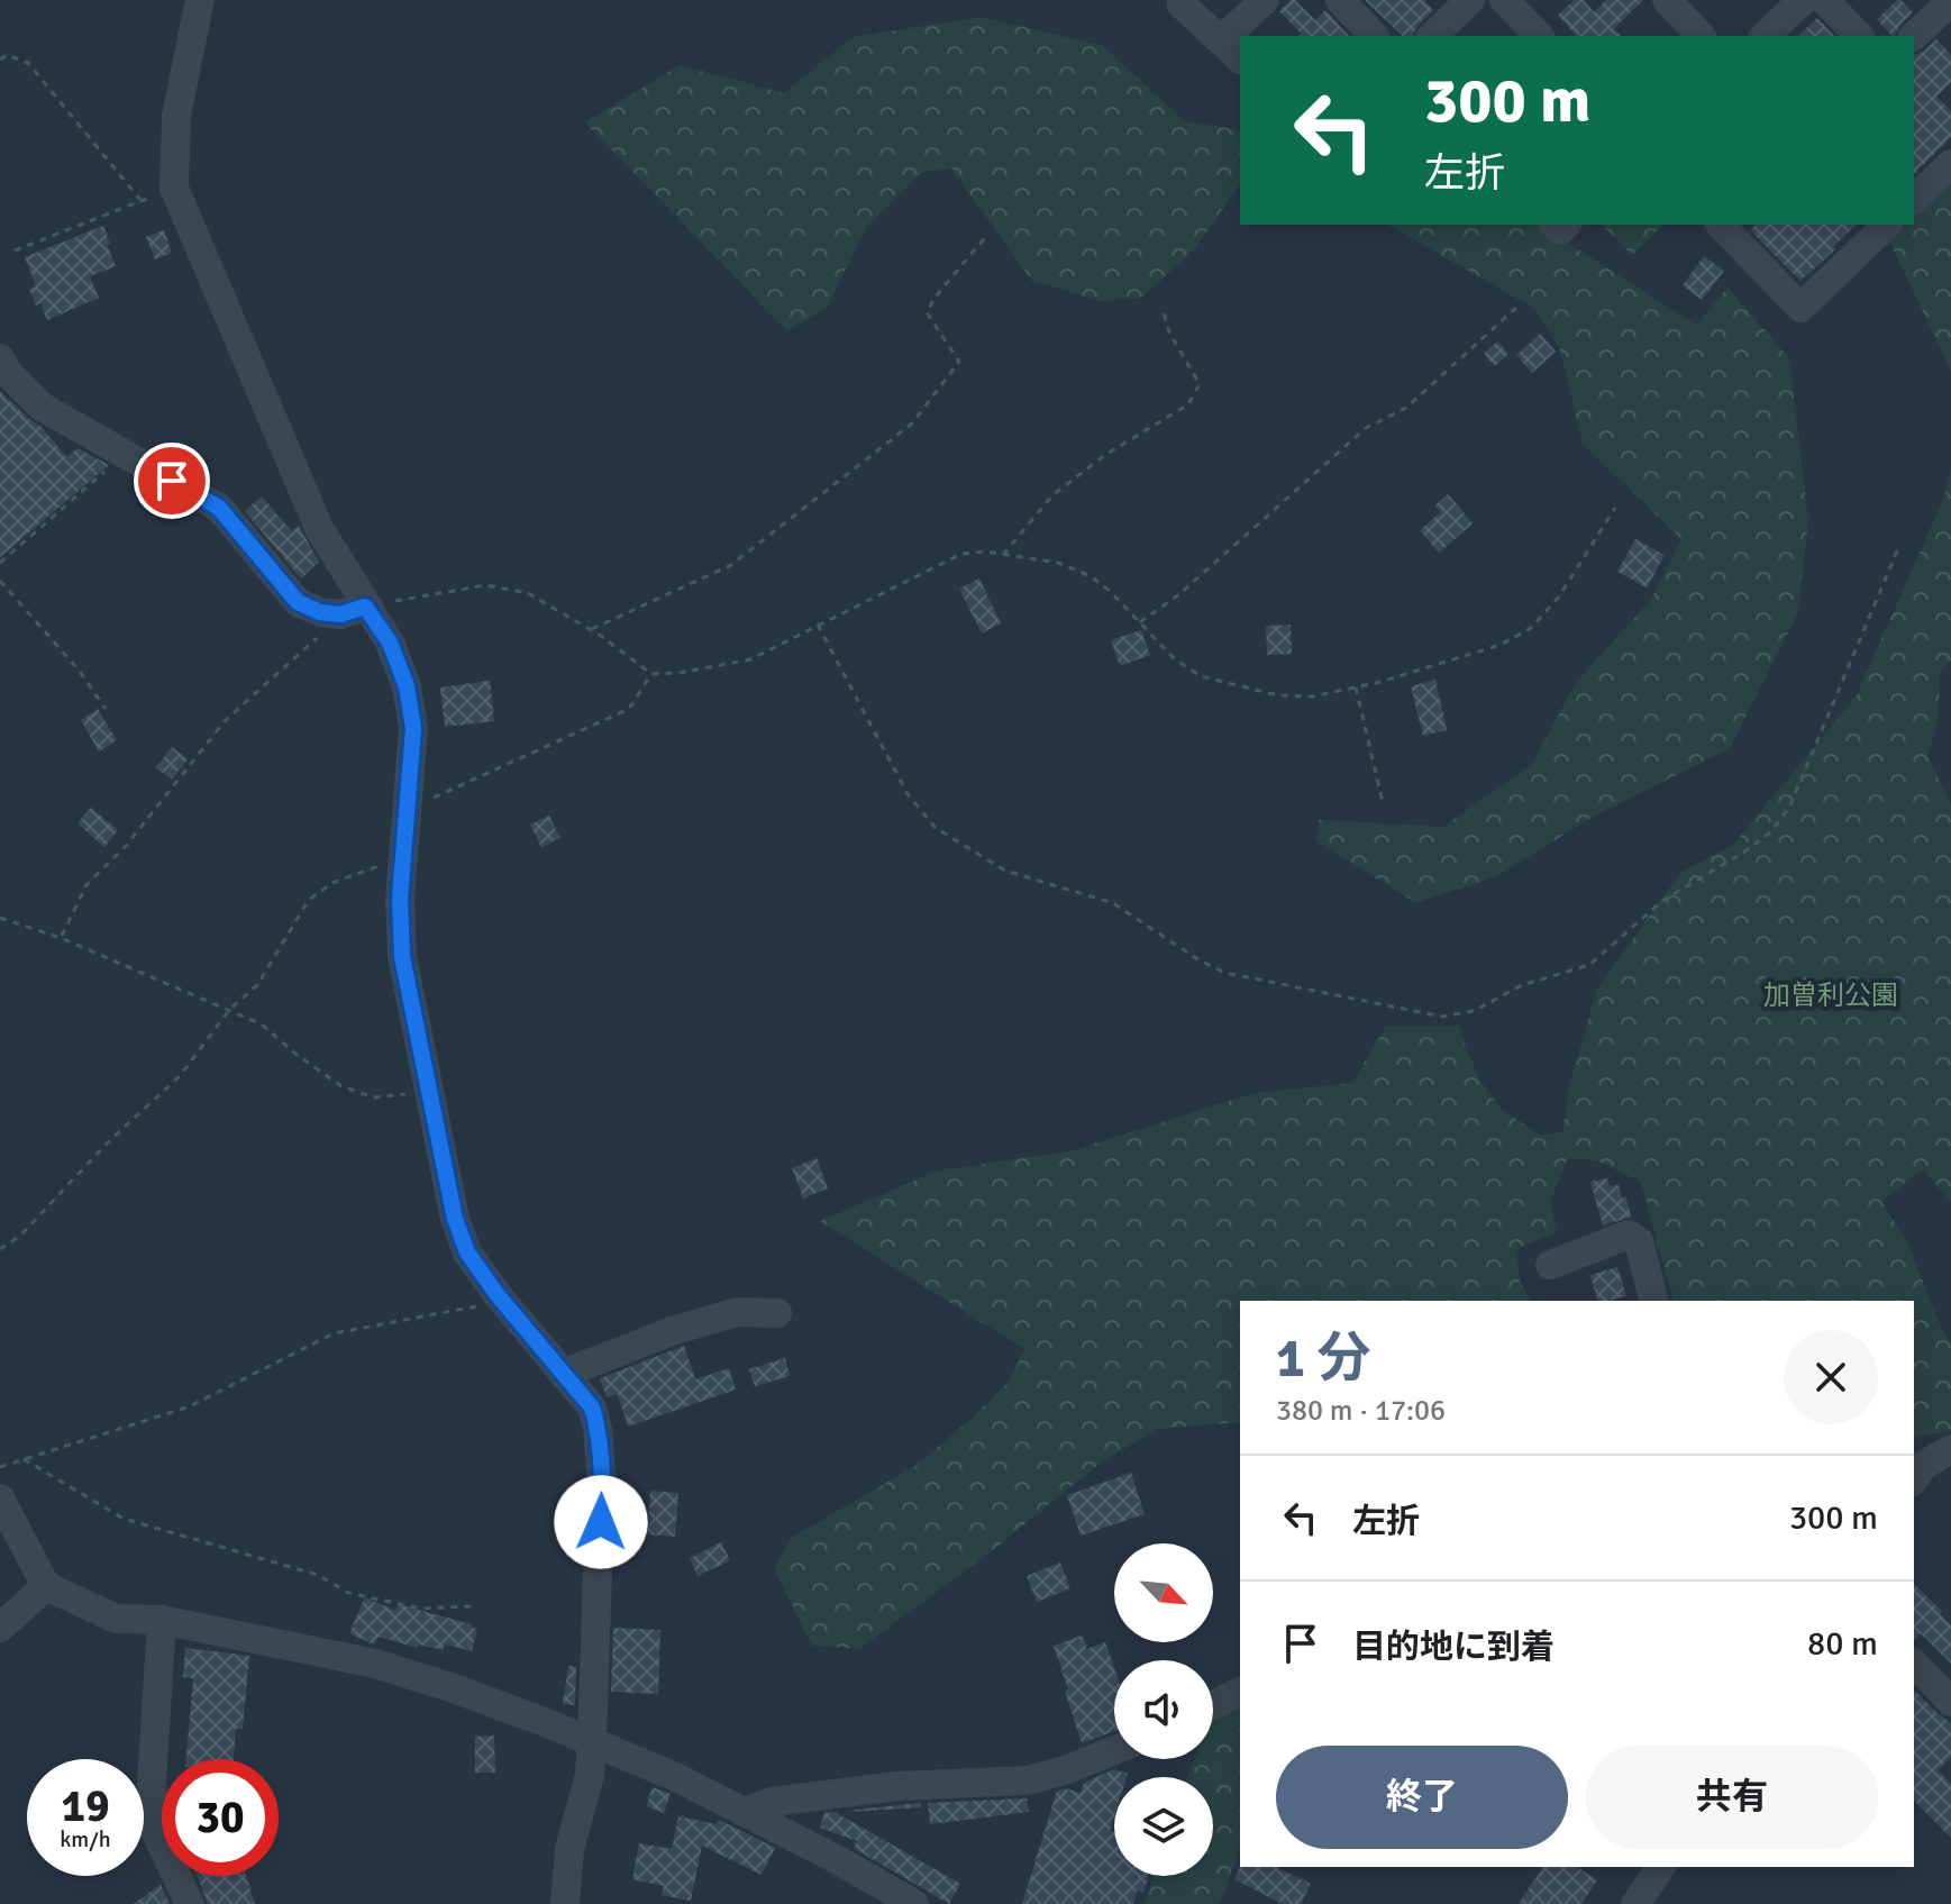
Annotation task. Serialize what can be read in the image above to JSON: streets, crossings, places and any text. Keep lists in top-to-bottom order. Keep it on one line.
{"parks":["加曽利公園"],"north":"bottom right","page":{"turn":["300 m","左折"],"heading":["1 分","380 m · 17:06"],"list":[{"name":"左折","value":"300 m"},{"name":"目的地に到着","value":"80 m"}],"buttons":["終了","共有"],"speed":"19 km/h","limit":"30"}}
